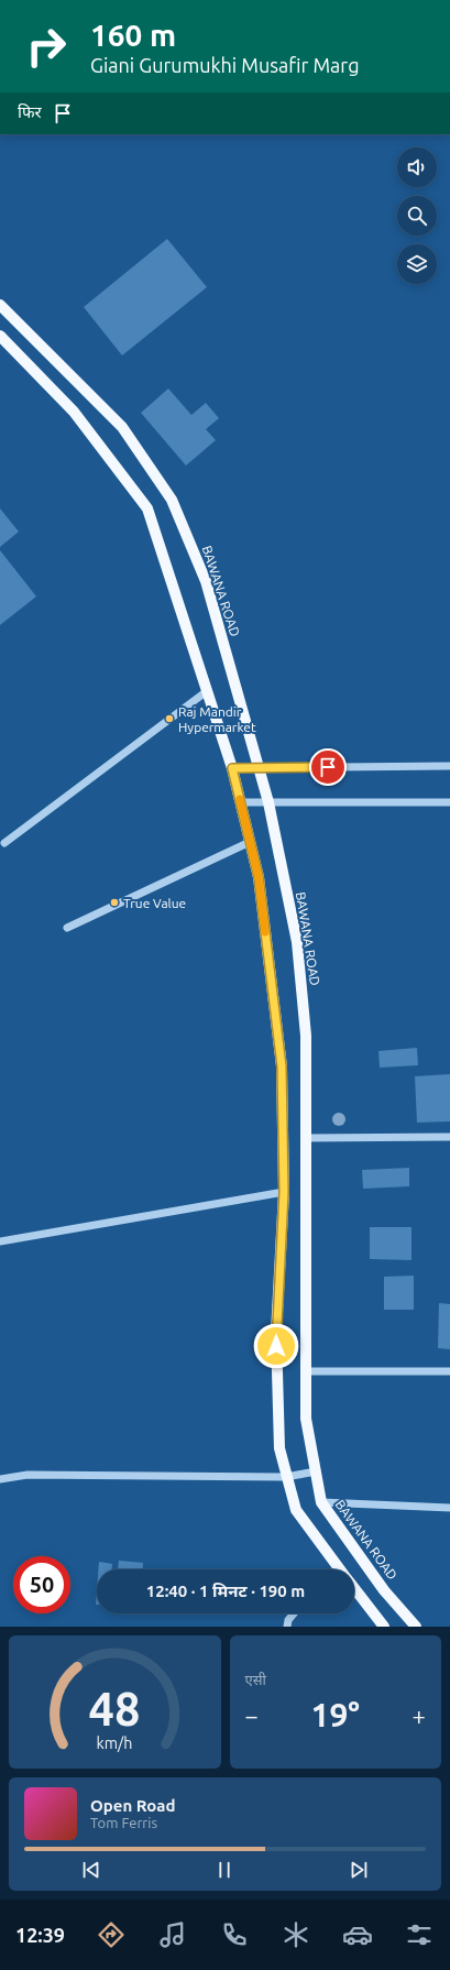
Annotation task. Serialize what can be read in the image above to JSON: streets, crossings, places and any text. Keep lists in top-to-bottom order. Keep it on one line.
{"streets":{"main road":["BAWANA ROAD"]},"places":["Raj Mandir Hypermarket","True Value"],"page":{"turn":["160 m","Giani Gurumukhi Musafir Marg"],"then":"फिर","limit":"50","trip":"12:40 · 1 मिनट · 190 m","tile":"एसी","heat":["−","19°","+"],"song":["Open Road","Tom Ferris"],"tabs":"12:39","gauge":["48","km/h"]}}
